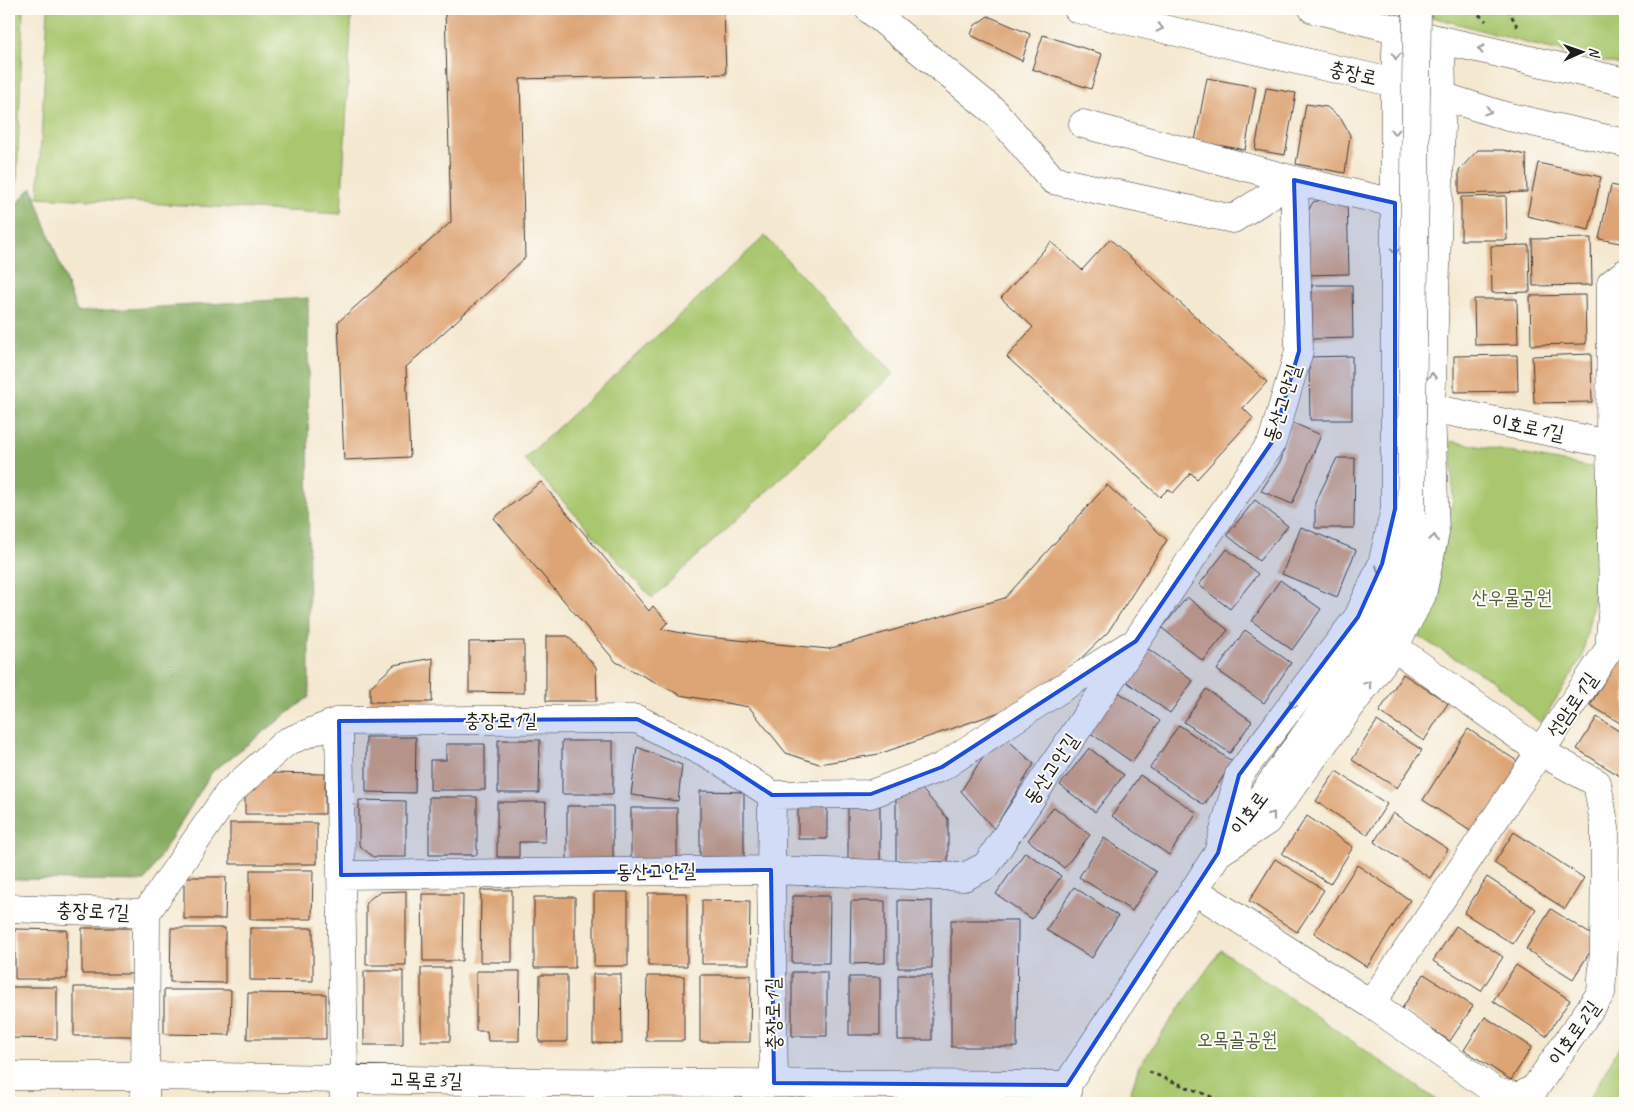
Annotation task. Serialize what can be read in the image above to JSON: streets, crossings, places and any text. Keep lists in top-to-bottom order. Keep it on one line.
{"streets":{"street":["충장로","동산고안길","이호로1길","선암로1길","충장로1길","이호로","이호로2길","고목로3길"]},"crossings":[["동산고안길","충장로1길"],["이호로1길","선암로1길"],["선암로1길","이호로2길"],["충장로1길","고목로3길"],["이호로","이호로2길"],["이호로","고목로3길"]],"parks":["산우물공원","오목골공원"],"north":"right"}
